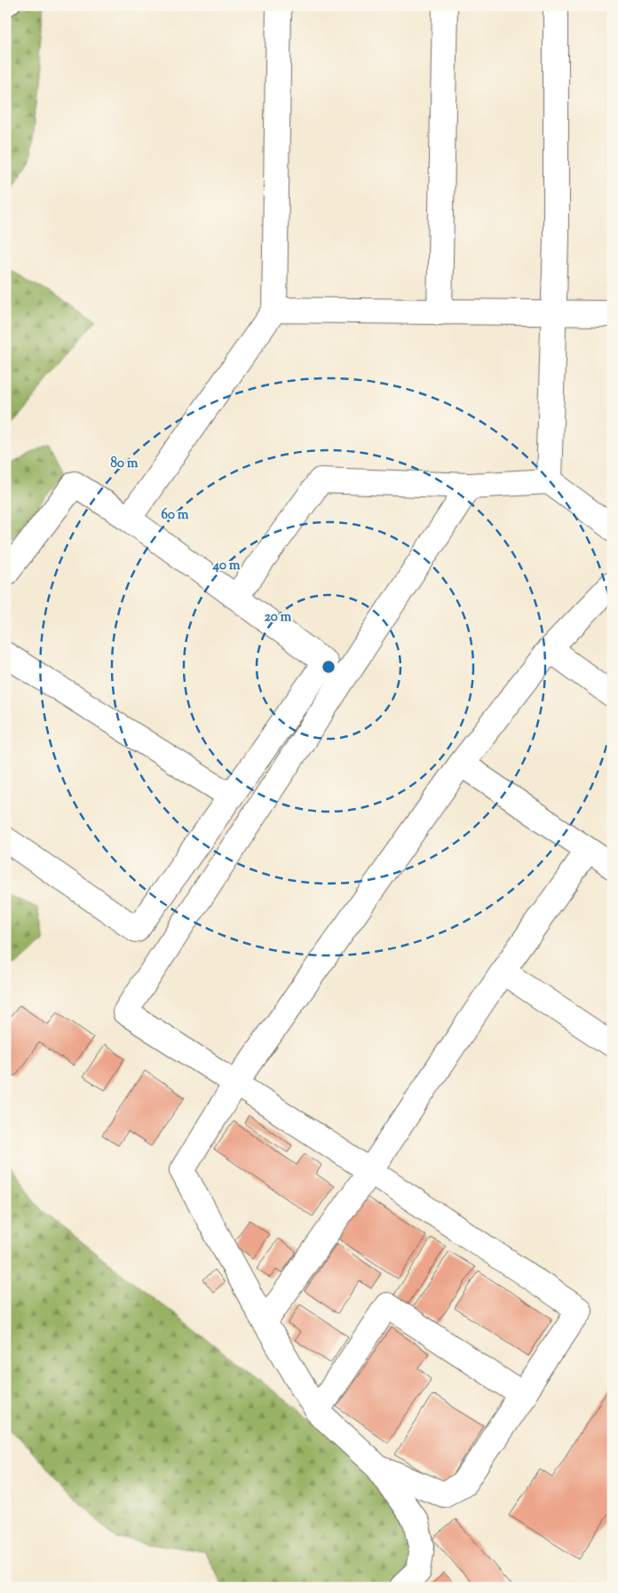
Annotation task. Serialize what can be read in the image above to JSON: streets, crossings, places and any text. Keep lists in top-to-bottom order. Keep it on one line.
{"rings":["80 m","60 m","40 m","20 m"]}
